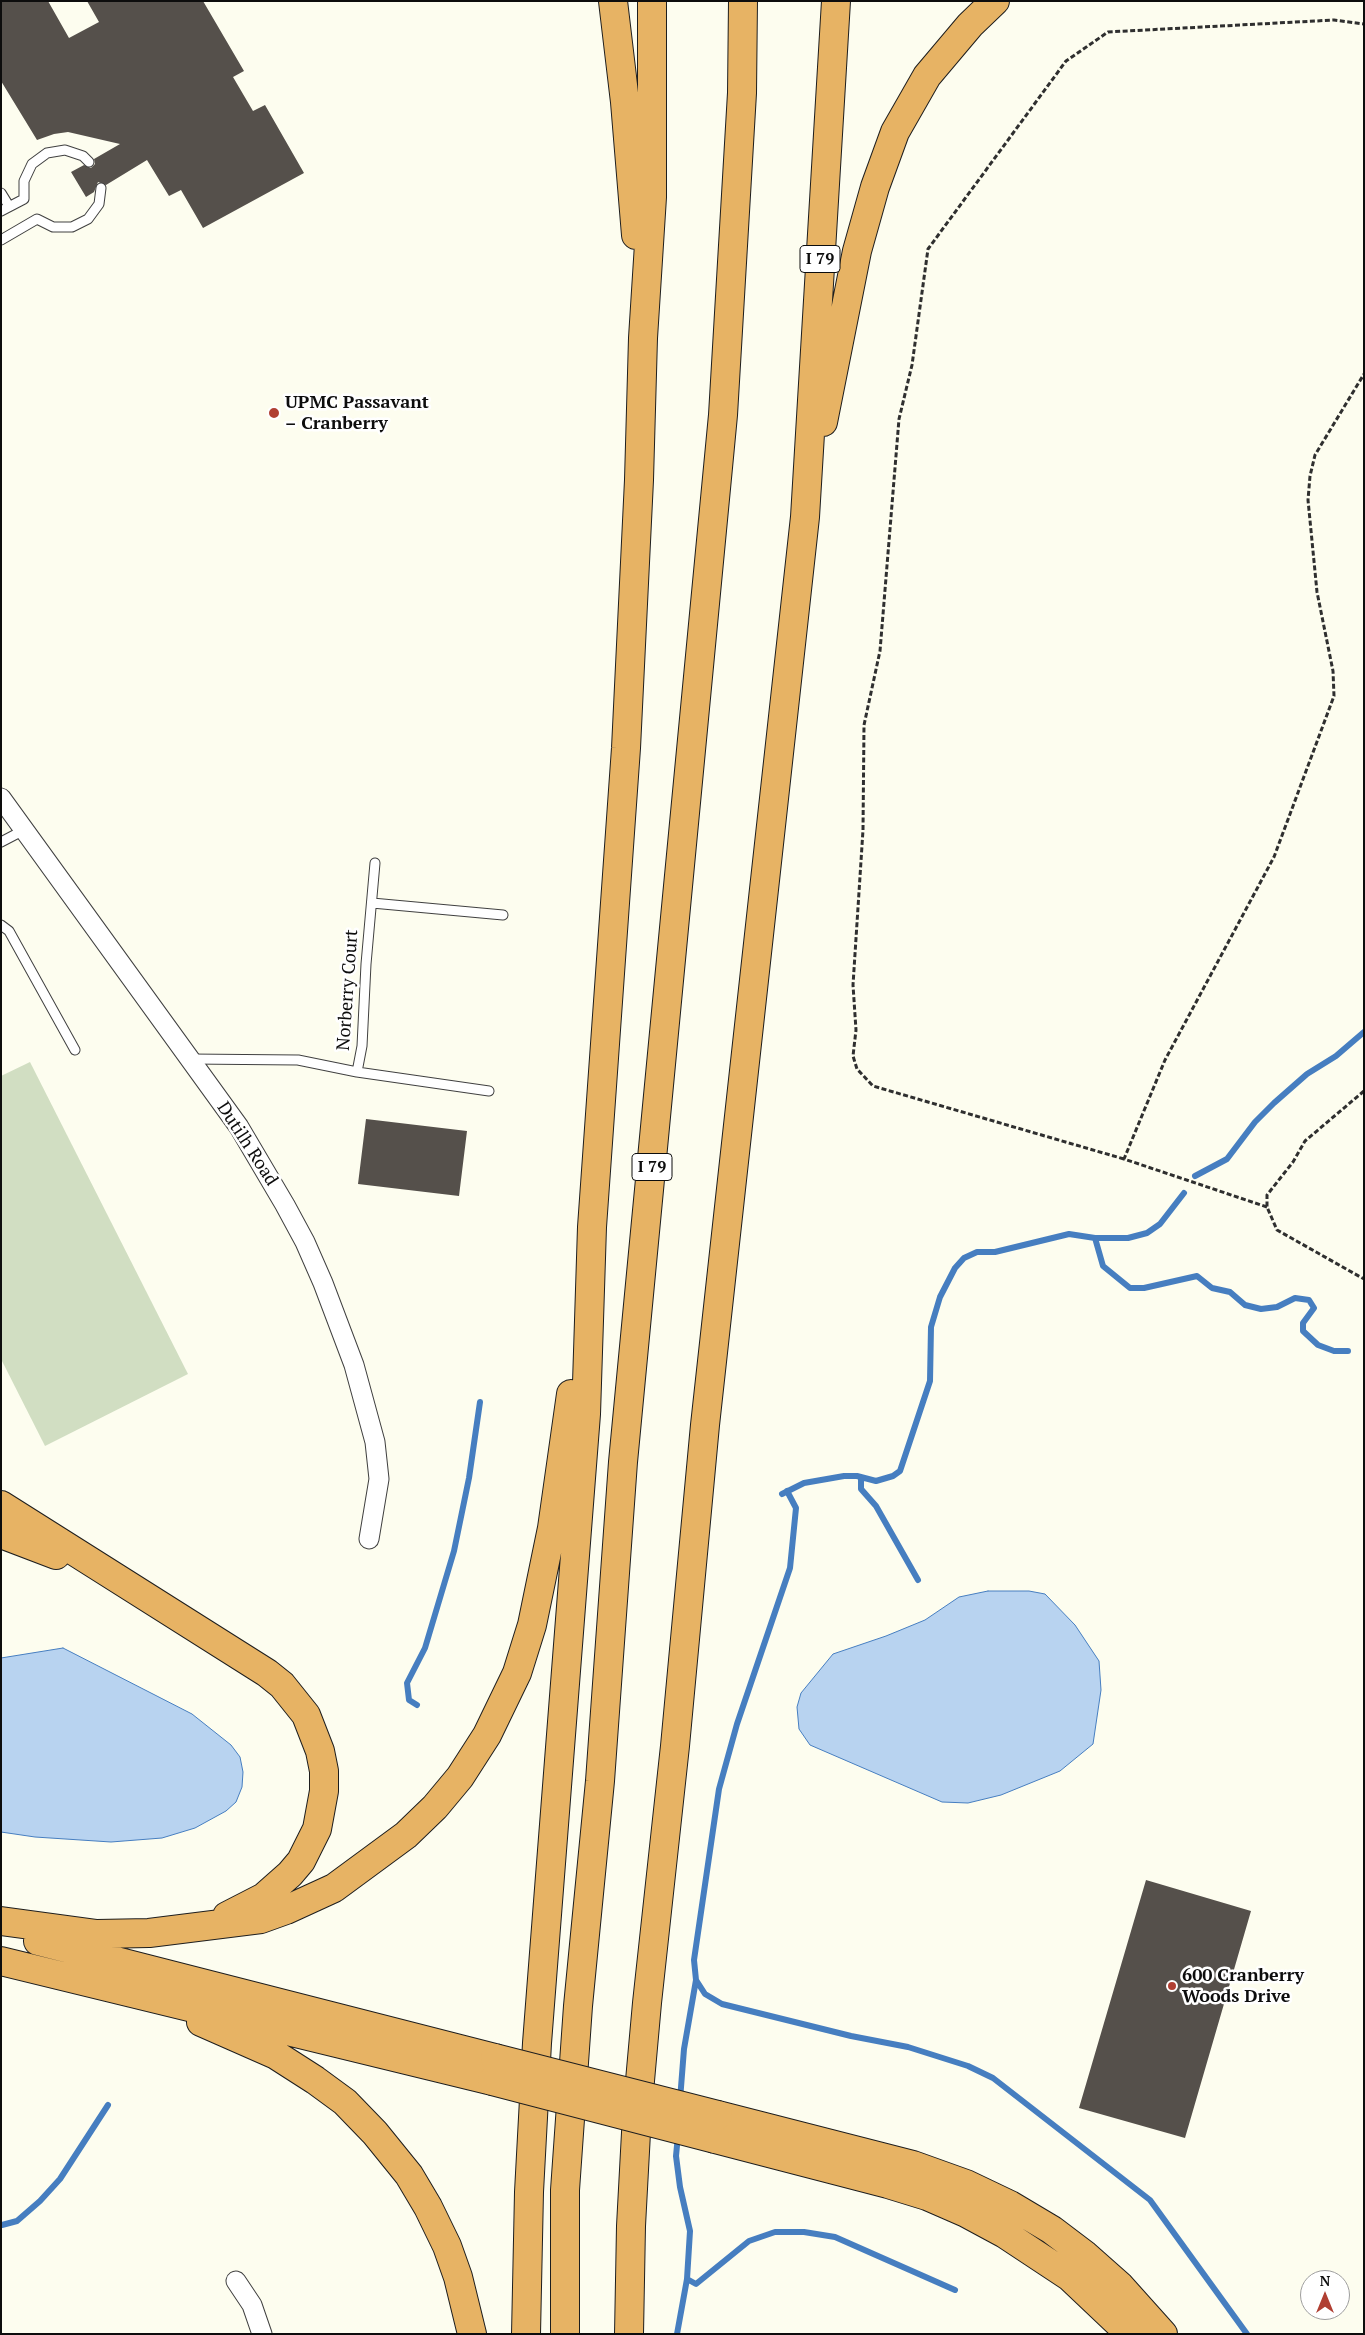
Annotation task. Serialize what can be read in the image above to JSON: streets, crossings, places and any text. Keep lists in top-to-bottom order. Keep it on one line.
{"streets":{"highway":["I 79"],"street":["Dutilh Road"],"lane":["Norberry Court"]},"crossings":[["Norberry Court","Dutilh Road"]],"places":["UPMC Passavant – Cranberry","600 Cranberry Woods Drive"],"north":"top"}
